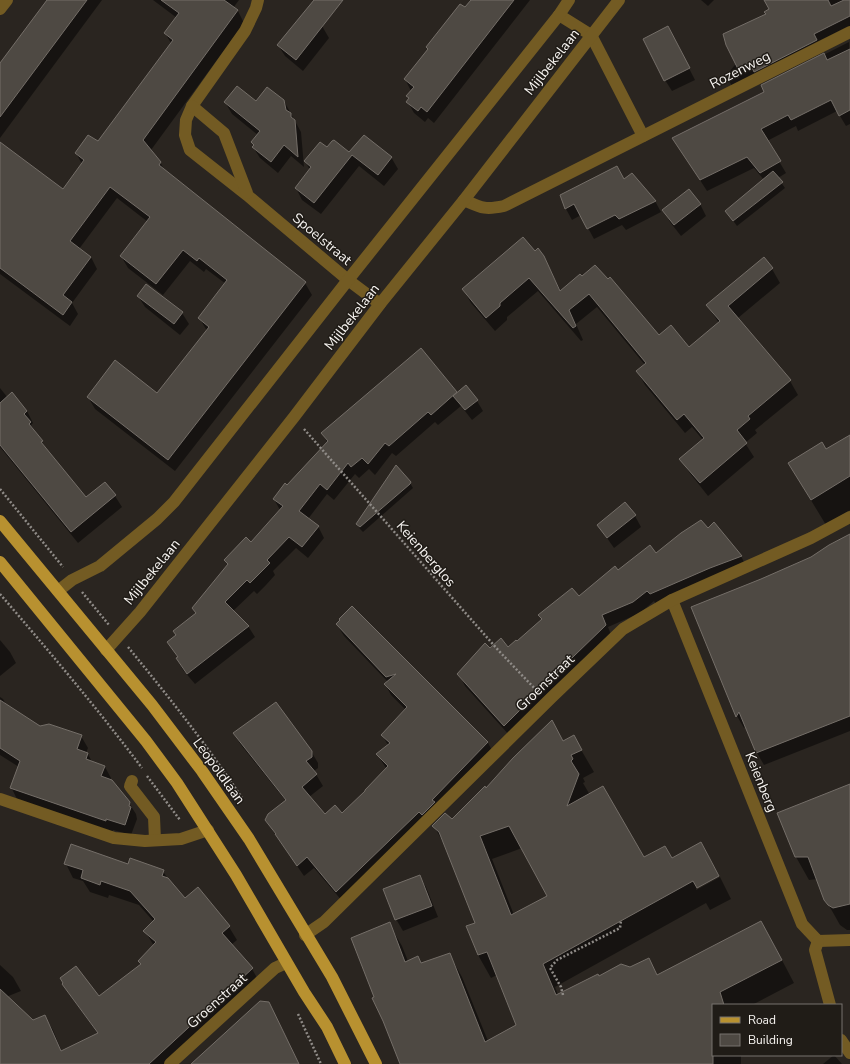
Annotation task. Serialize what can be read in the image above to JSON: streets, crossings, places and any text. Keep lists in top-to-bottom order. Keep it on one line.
{"streets":{"main road":["Leopoldlaan"],"street":["Mijlbekelaan","Rozenweg","Spoelstraat","Groenstraat","Keienberg"],"path":["Keienberglos"]},"crossings":[["Mijlbekelaan","Rozenweg"],["Mijlbekelaan","Spoelstraat"],["Mijlbekelaan","Keienberglos"],["Mijlbekelaan","Leopoldlaan"],["Keienberglos","Groenstraat"],["Groenstraat","Leopoldlaan"],["Groenstraat","Keienberg"]],"legend":["Road","Building"]}
